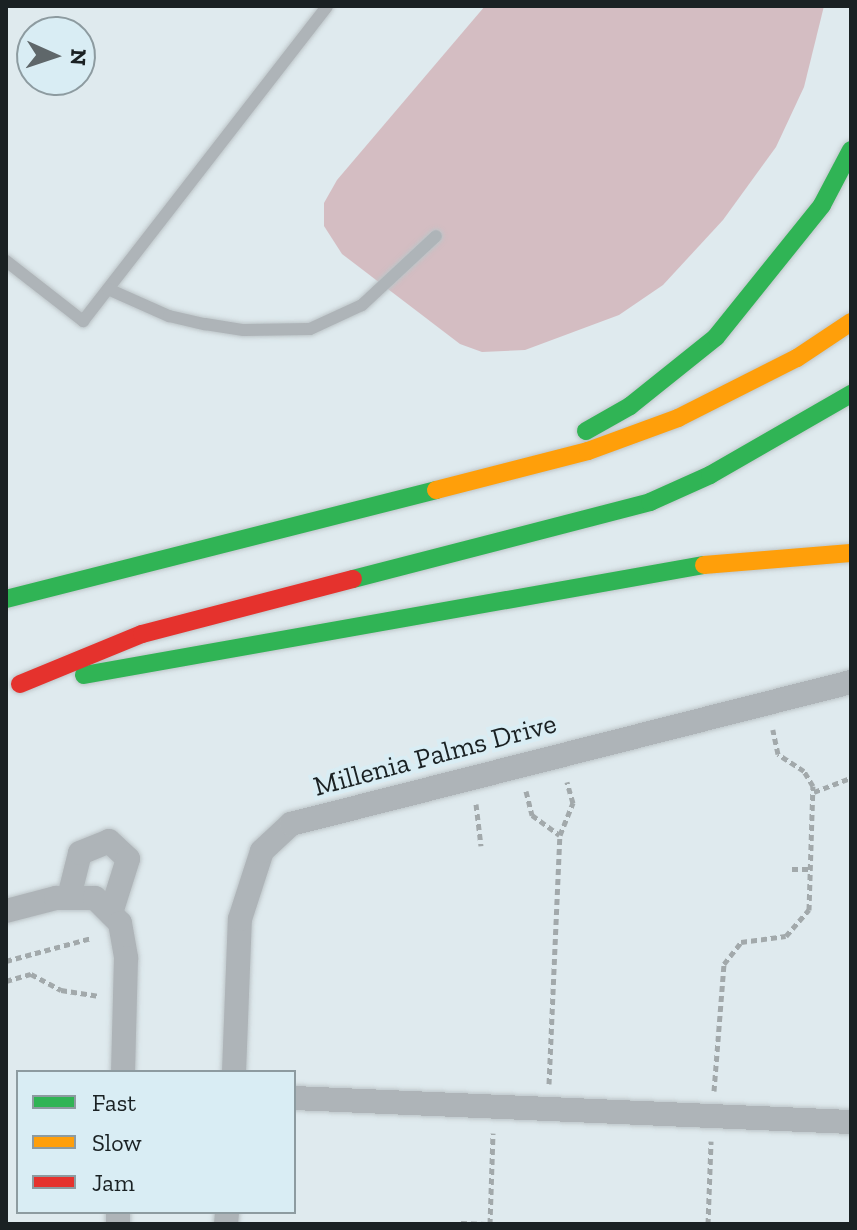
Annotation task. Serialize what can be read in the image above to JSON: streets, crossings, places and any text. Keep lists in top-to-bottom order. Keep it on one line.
{"streets":{"street":["Millenia Palms Drive"]},"legend":["Fast","Slow","Jam"],"north":"right"}
